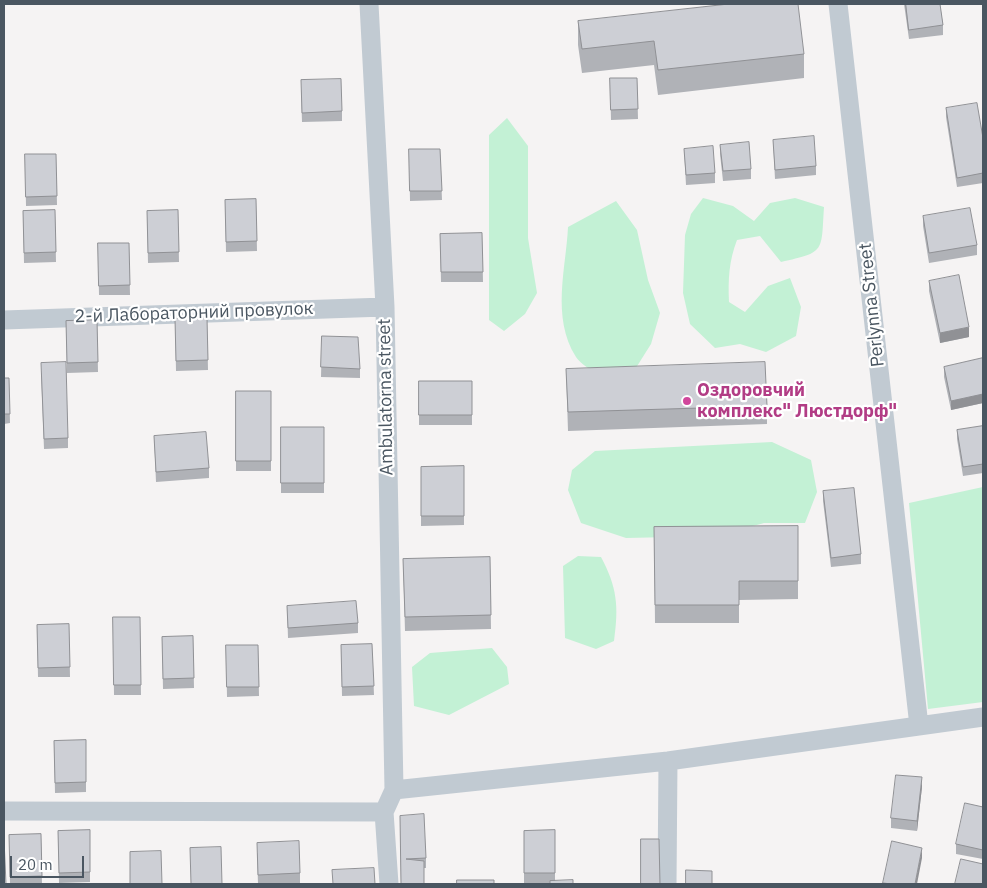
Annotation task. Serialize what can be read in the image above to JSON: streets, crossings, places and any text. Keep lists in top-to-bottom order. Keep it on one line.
{"streets":{"street":["Perlynna Street","2-й Лабораторний провулок","Ambulatorna street"]},"crossings":[["2-й Лабораторний провулок","Ambulatorna street"]],"places":["Оздоровчий комплекс\" Люстдорф\""],"scale_bar":"20 m"}
